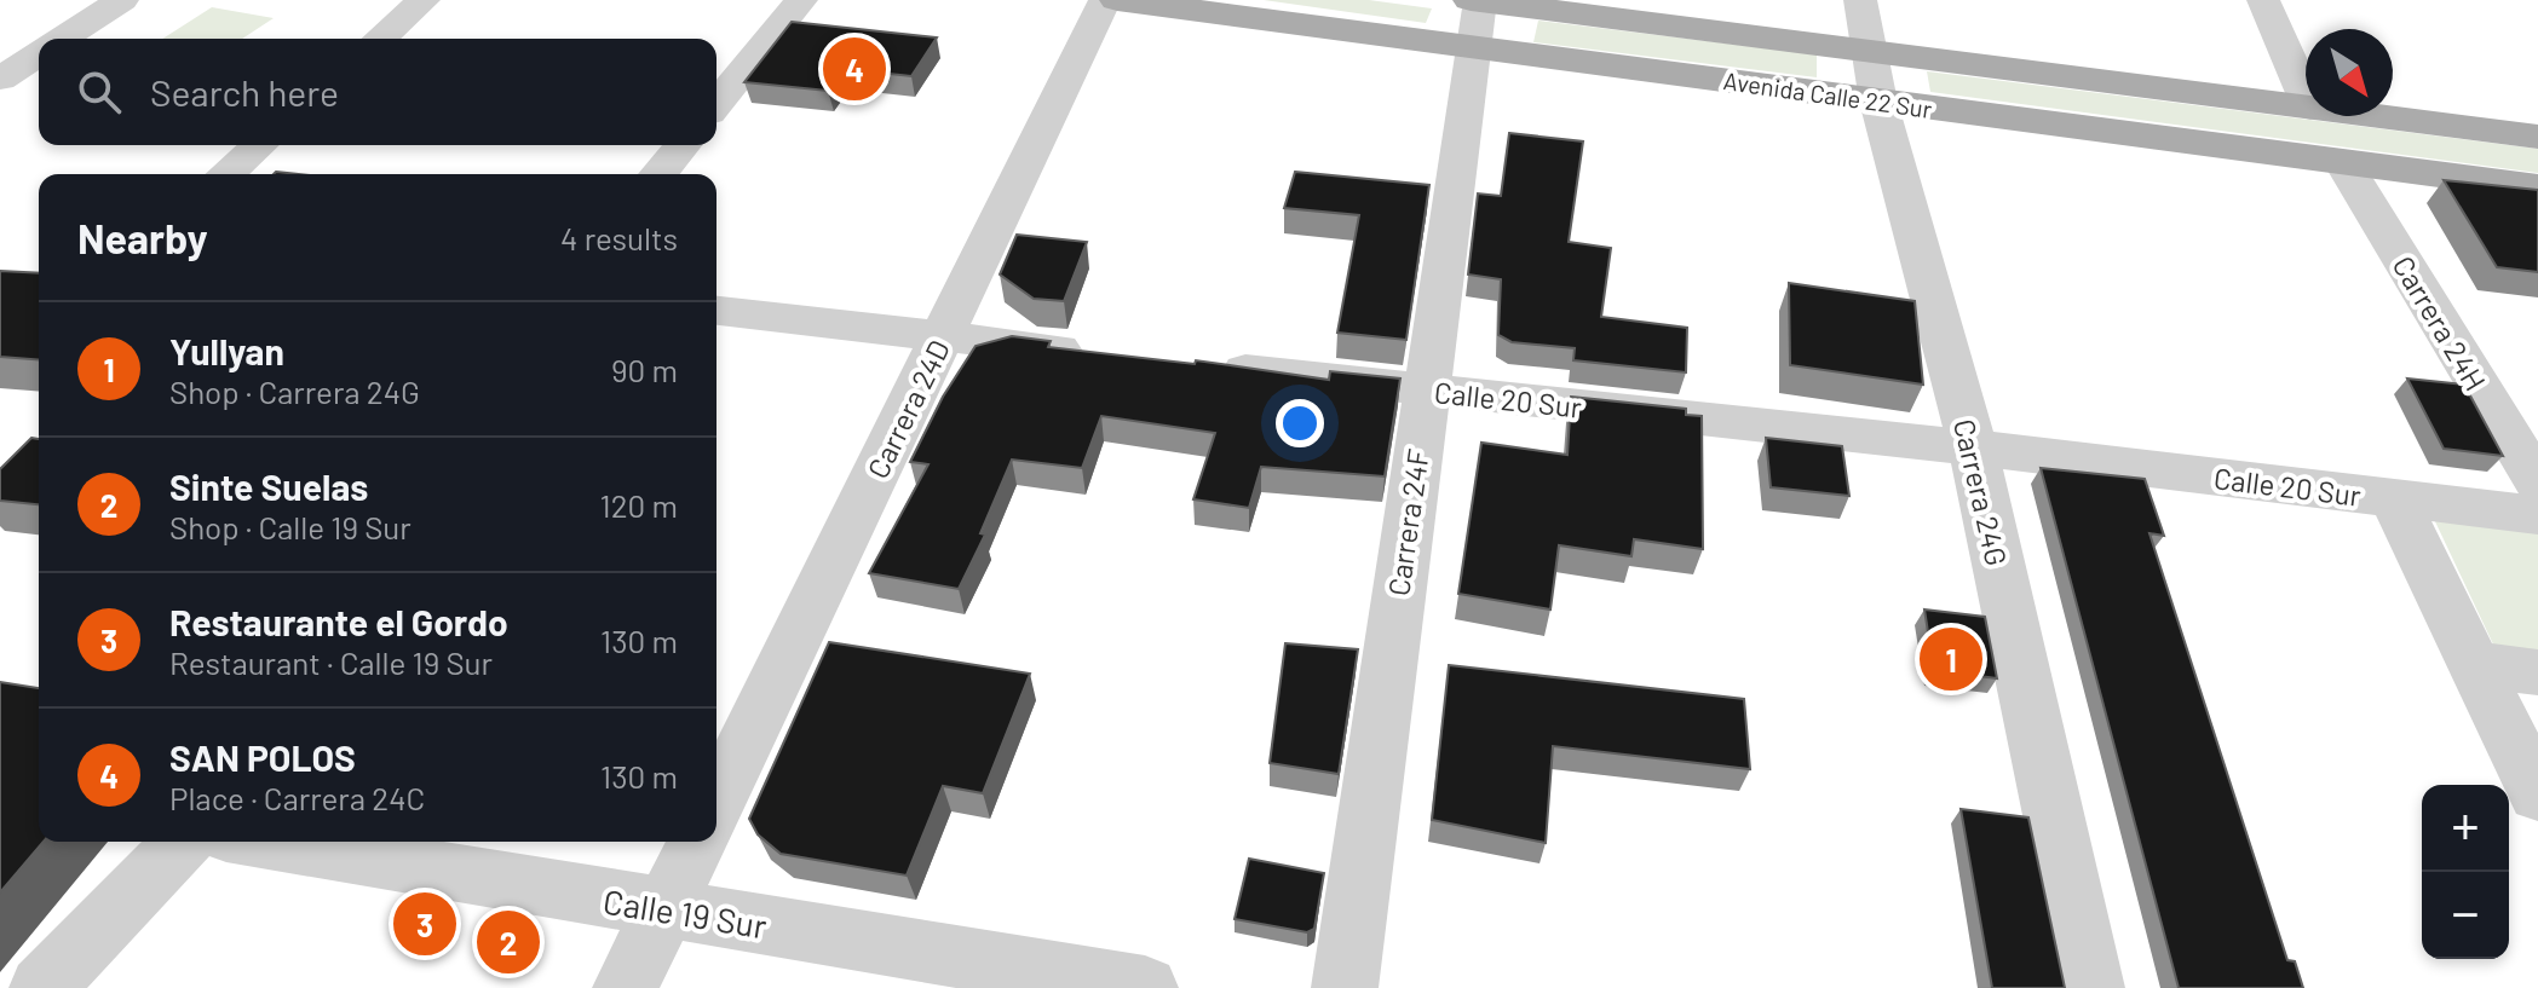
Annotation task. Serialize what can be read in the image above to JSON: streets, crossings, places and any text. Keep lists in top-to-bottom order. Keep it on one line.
{"streets":{"main road":["Avenida Calle 22 Sur"],"street":["Carrera 24H","Calle 20 Sur","Carrera 24D","Carrera 24G","Carrera 24F","Calle 19 Sur"]},"crossings":[["Avenida Calle 22 Sur","Carrera 24H"],["Avenida Calle 22 Sur","Carrera 24G"],["Avenida Calle 22 Sur","Carrera 24F"],["Calle 20 Sur","Carrera 24G"],["Calle 20 Sur","Carrera 24F"]],"north":"bottom right","page":{"pins":["4","1","3","2"],"search":"Search here","heading":["Nearby","4 results"],"list":[{"mark":"1","name":"Yullyan","note":"Shop · Carrera 24G","value":"90 m"},{"mark":"2","name":"Sinte Suelas","note":"Shop · Calle 19 Sur","value":"120 m"},{"mark":"3","name":"Restaurante el Gordo","note":"Restaurant · Calle 19 Sur","value":"130 m"},{"mark":"4","name":"SAN POLOS","note":"Place · Carrera 24C","value":"130 m"}],"map_buttons":["+","−"]}}
